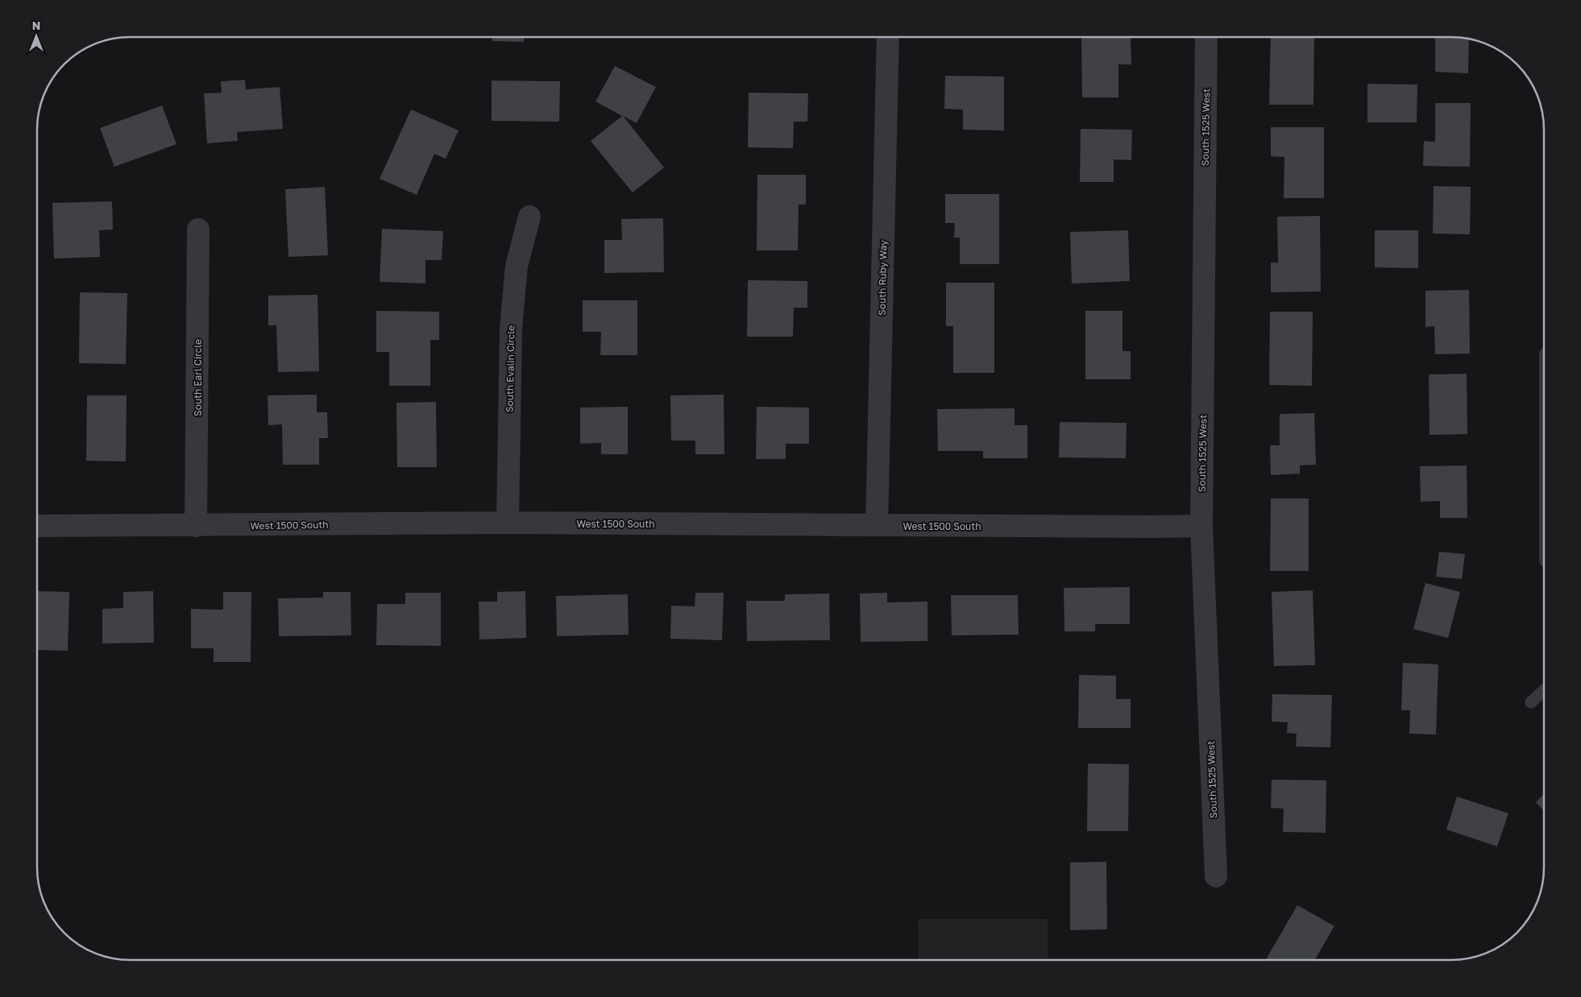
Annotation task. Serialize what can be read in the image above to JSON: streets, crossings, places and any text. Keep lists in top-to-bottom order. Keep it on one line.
{"streets":{"street":["South 1525 West","South Ruby Way","South Evalin Circle","South Earl Circle","West 1500 South"]},"crossings":[["South 1525 West","West 1500 South"],["South Ruby Way","West 1500 South"],["South Evalin Circle","West 1500 South"],["South Earl Circle","West 1500 South"]],"north":"top"}
